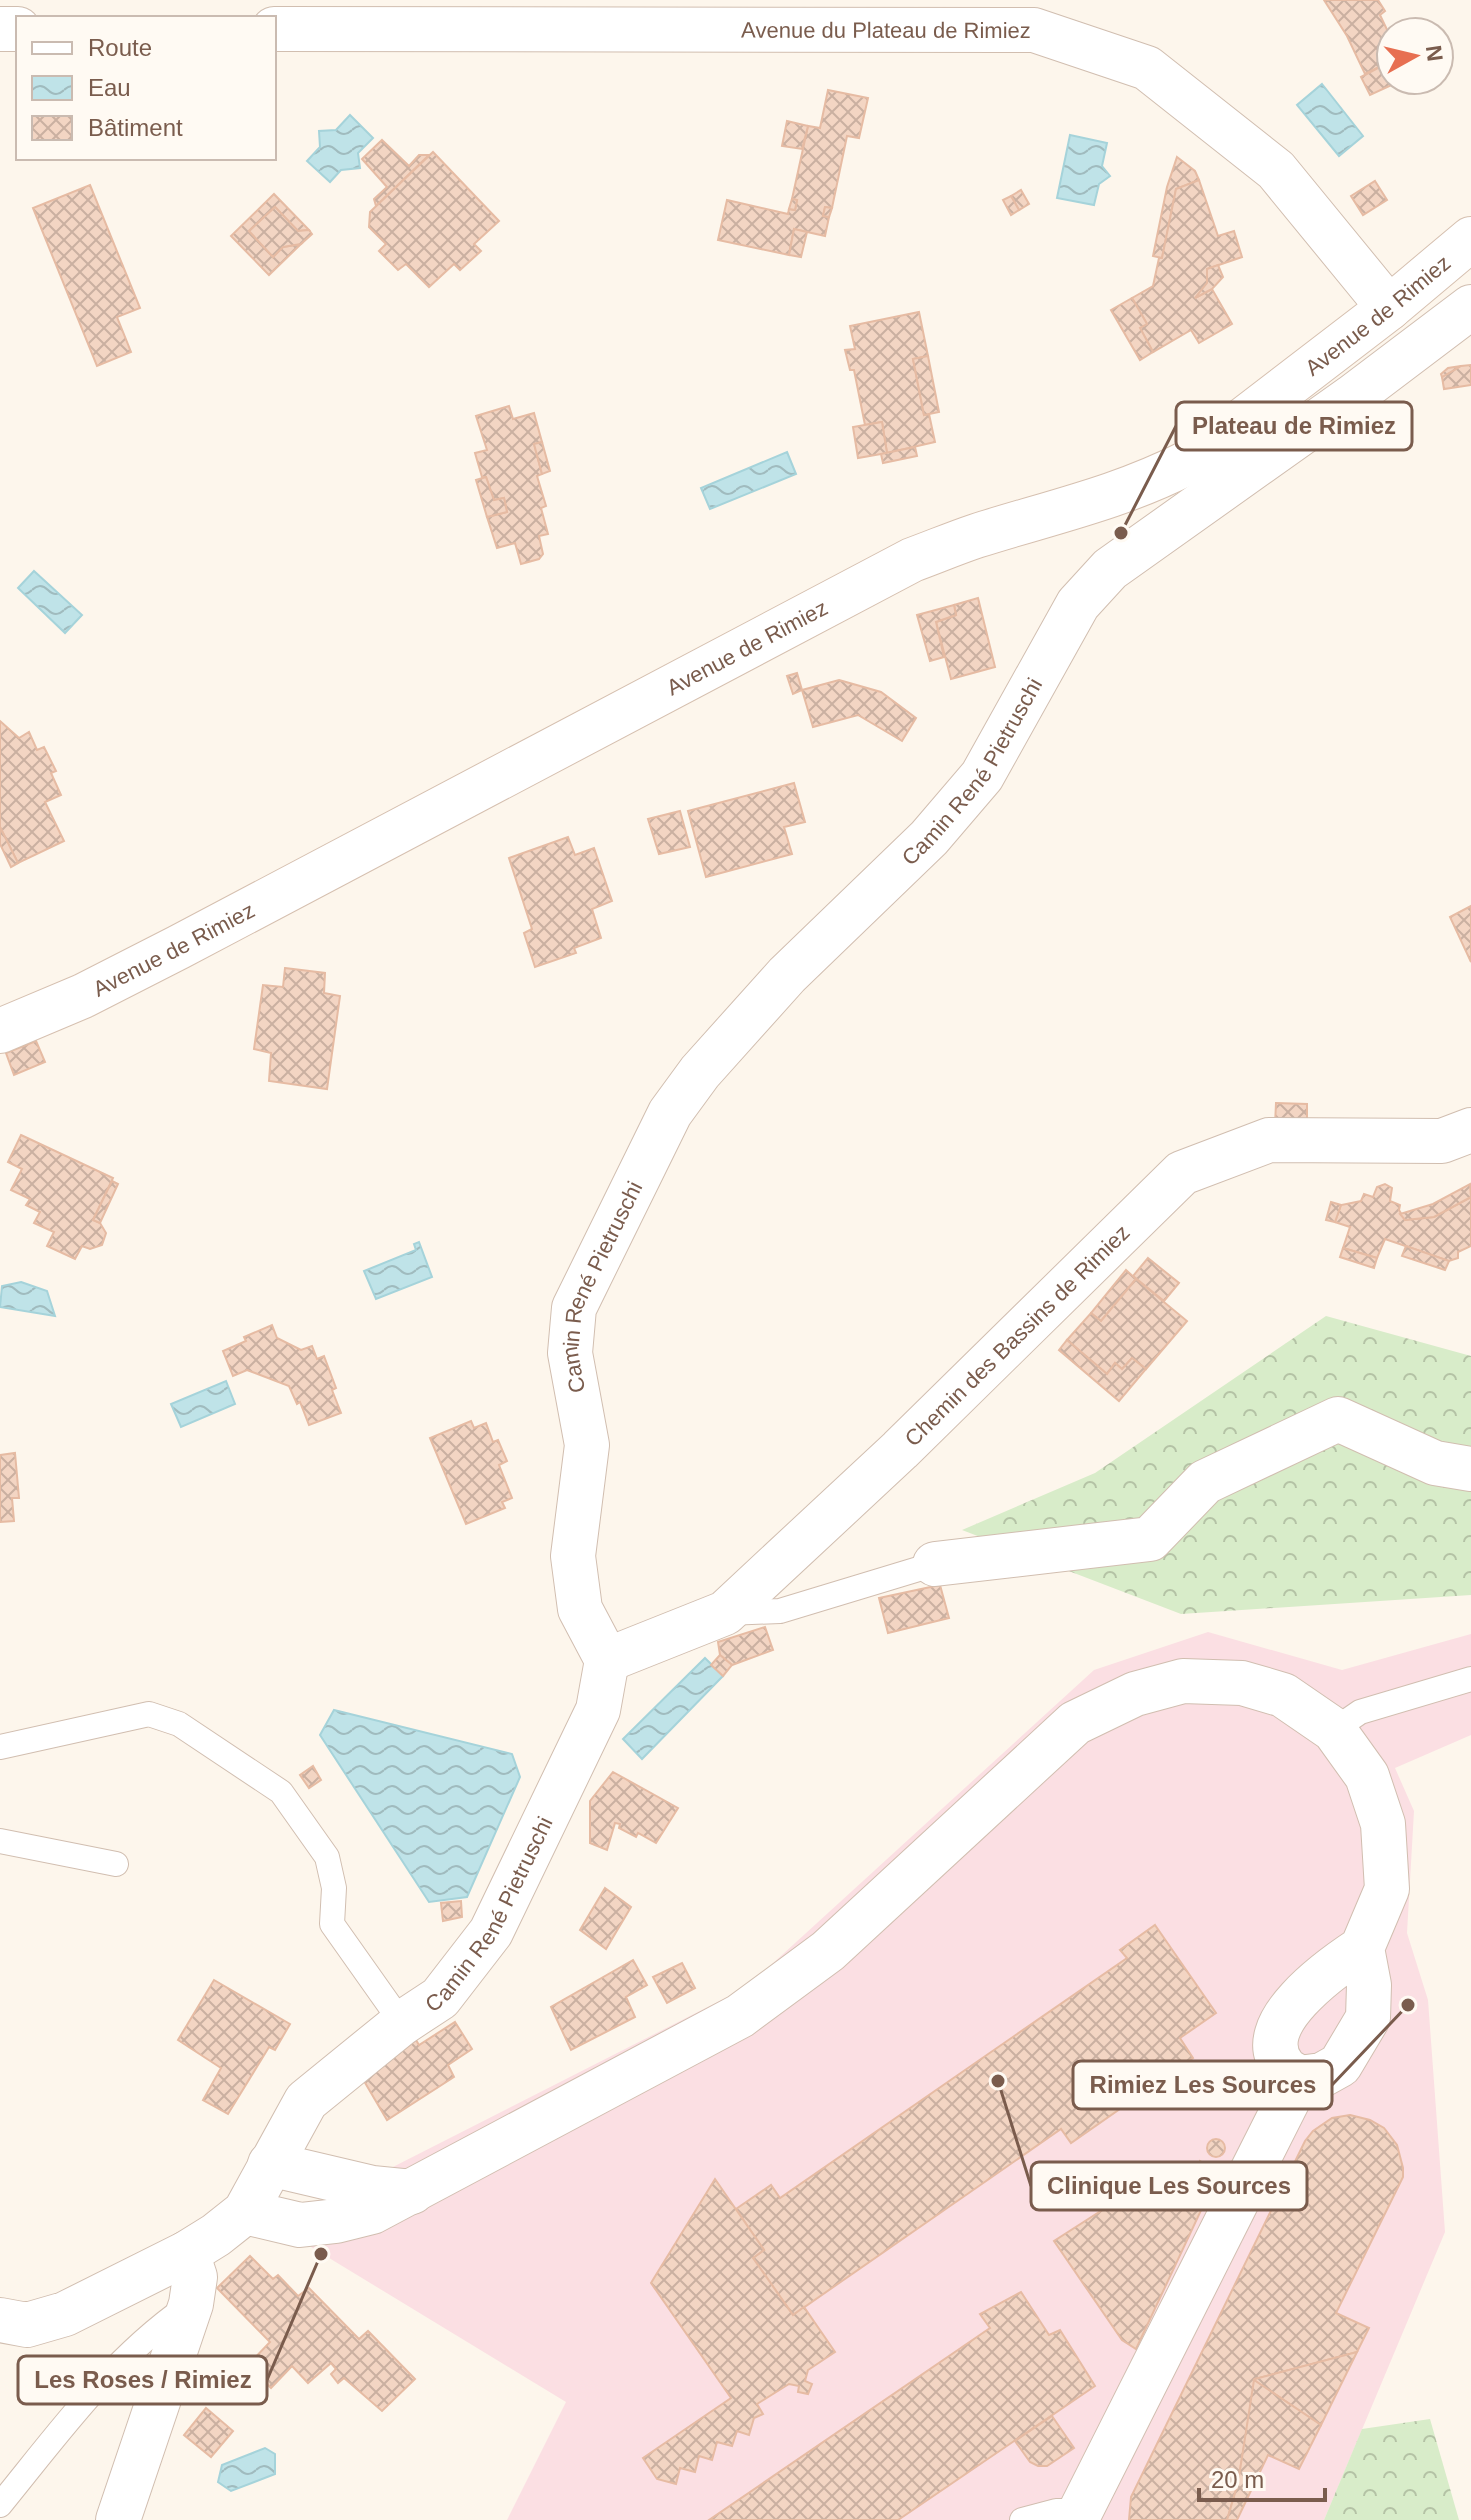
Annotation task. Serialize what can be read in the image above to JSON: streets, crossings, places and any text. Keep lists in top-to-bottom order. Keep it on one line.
{"streets":{"street":["Avenue du Plateau de Rimiez","Avenue de Rimiez","Camin René Pietruschi","Chemin des Bassins de Rimiez"]},"crossings":[["Avenue du Plateau de Rimiez","Avenue de Rimiez"],["Camin René Pietruschi","Chemin des Bassins de Rimiez"]],"places":["Plateau de Rimiez","Rimiez Les Sources","Clinique Les Sources","Les Roses / Rimiez"],"legend":["Route","Eau","Bâtiment"],"scale_bar":"20 m","north":"right"}
